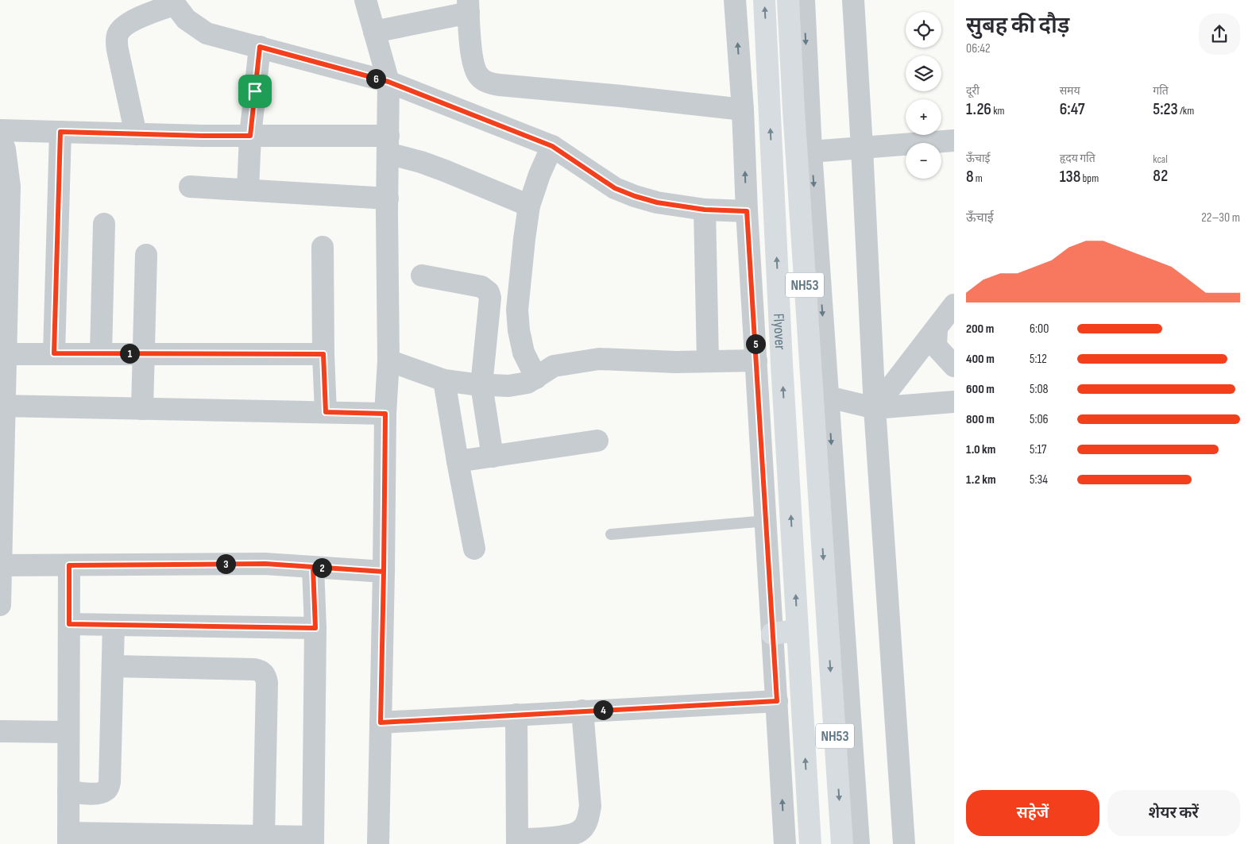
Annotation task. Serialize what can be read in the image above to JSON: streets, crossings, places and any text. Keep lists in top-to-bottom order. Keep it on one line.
{"streets":{"highway":["NH53","Flyover"]},"crossings":[["NH53","Flyover"]],"page":{"heading":["सुबह की दौड़","06:42"],"map_buttons":["+","−"],"stats":[["दूरी","1.26 km"],["समय","6:47"],["गति","5:23 /km"],["ऊँचाई","8 m"],["हृदय गति","138 bpm"],["kcal","82"]],"pins":["6","5","1","3","2","4"],"chart":["ऊँचाई","22–30 m"],"list":[{"name":"200 m","note":"6:00"},{"name":"400 m","note":"5:12"},{"name":"600 m","note":"5:08"},{"name":"800 m","note":"5:06"},{"name":"1.0 km","note":"5:17"},{"name":"1.2 km","note":"5:34"}],"buttons":["सहेजें","शेयर करें"]}}
